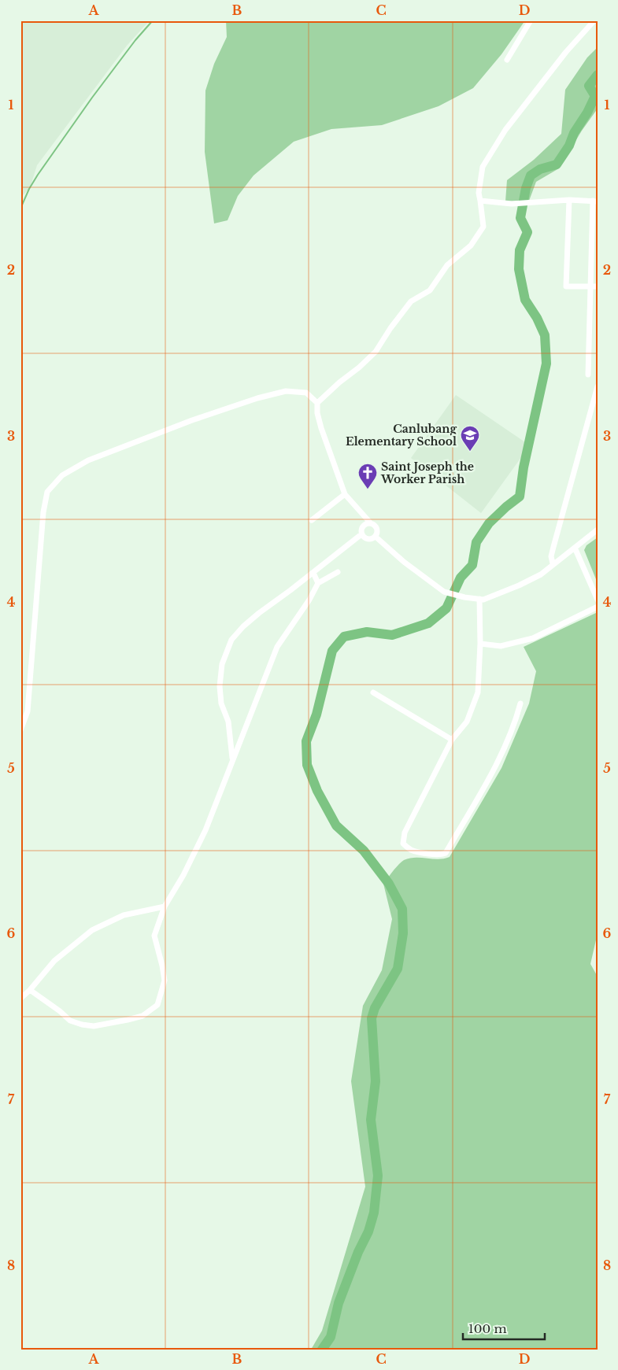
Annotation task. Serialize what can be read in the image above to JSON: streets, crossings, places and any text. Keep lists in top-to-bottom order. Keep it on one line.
{"places":{"school or university":["Canlubang Elementary School"],"church":["Saint Joseph the Worker Parish"]},"scale_bar":"100 m","grid":{"columns":["A","B","C","D"],"rows":["1","2","3","4","5","6","7","8"]}}
